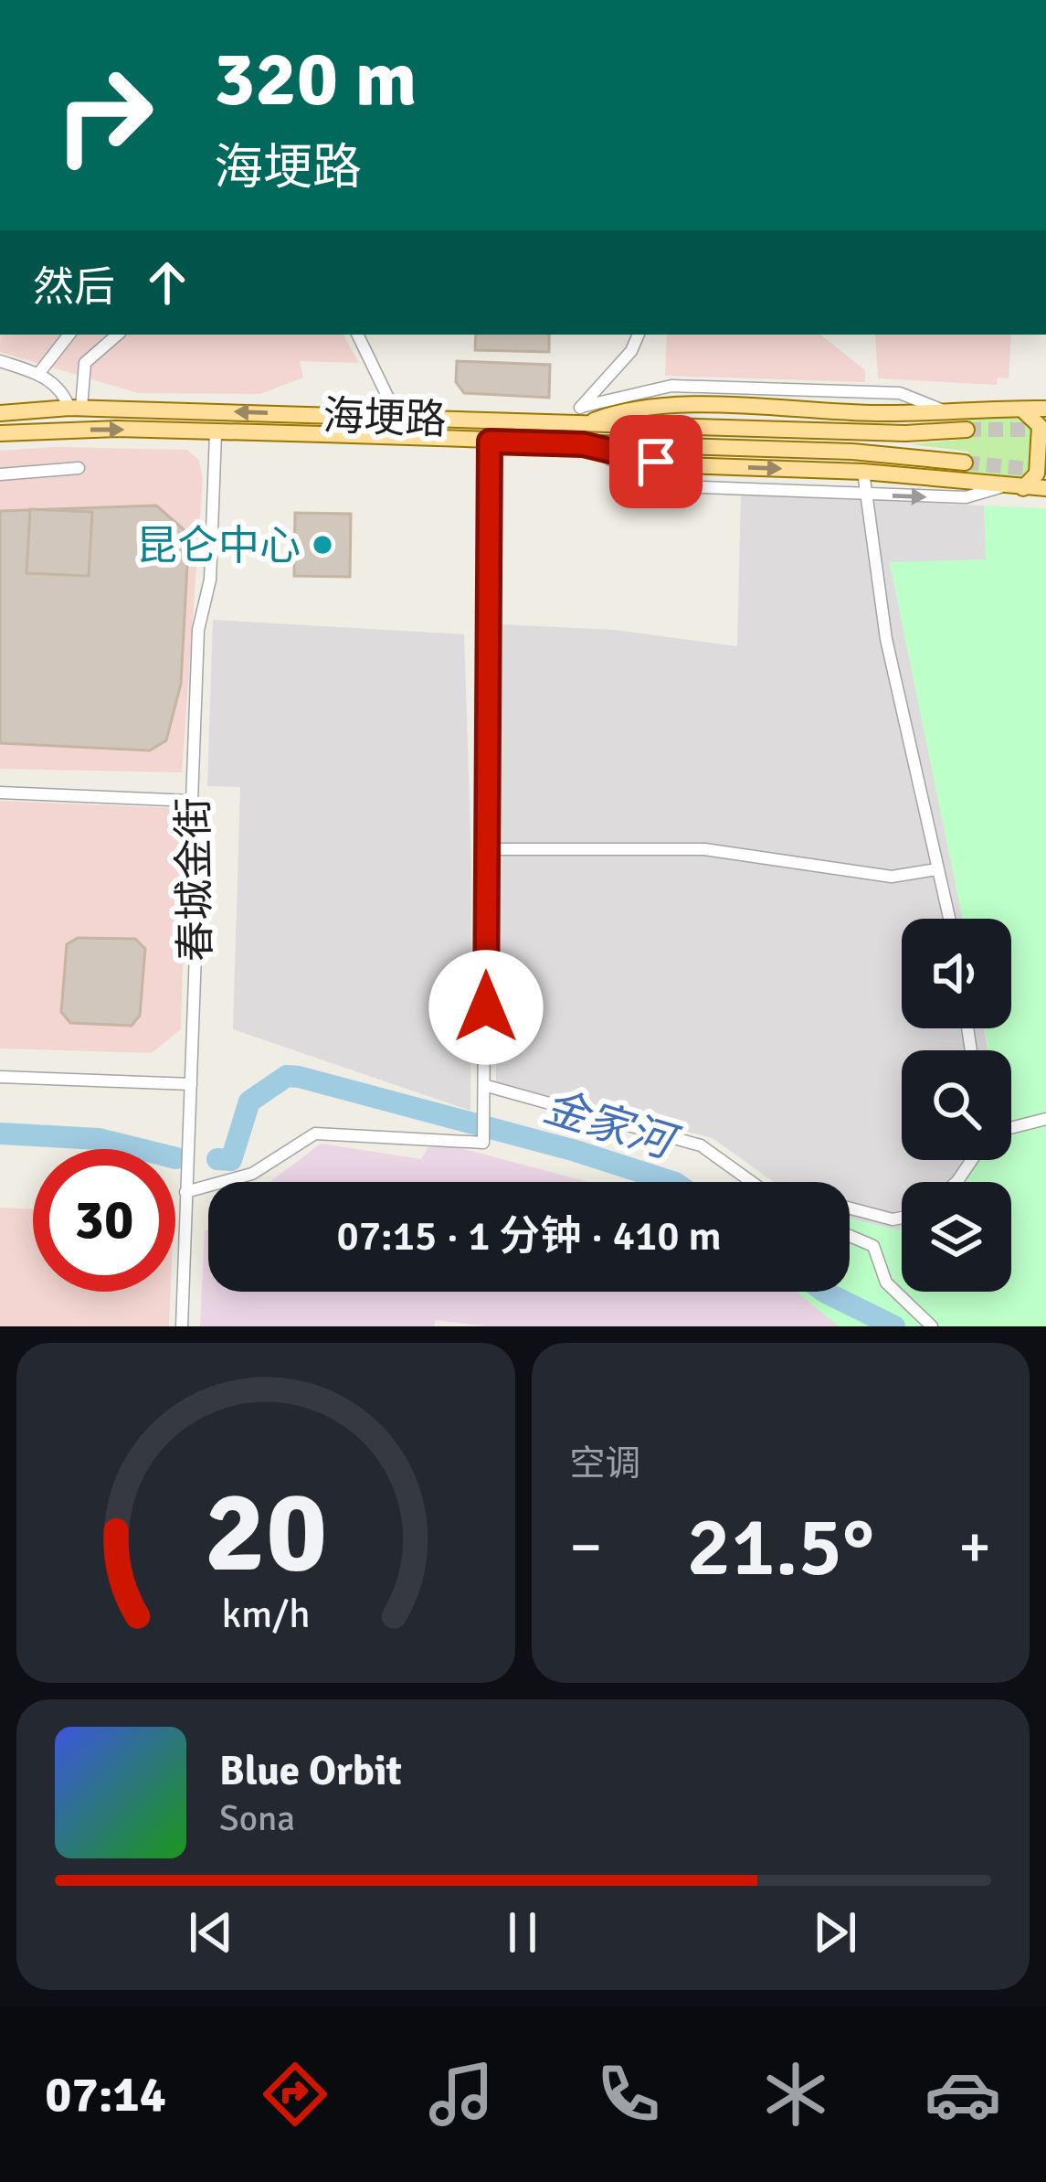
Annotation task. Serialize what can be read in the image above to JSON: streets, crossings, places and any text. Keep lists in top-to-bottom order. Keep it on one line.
{"streets":{"main road":["海埂路"],"street":["春城金街"]},"crossings":[["海埂路","春城金街"]],"water":["金家河"],"places":["昆仑中心"],"page":{"turn":["320 m","海埂路"],"then":"然后","limit":"30","trip":"07:15 · 1 分钟 · 410 m","tile":"空调","heat":["−","21.5°","+"],"song":["Blue Orbit","Sona"],"tabs":"07:14","gauge":["20","km/h"]}}
